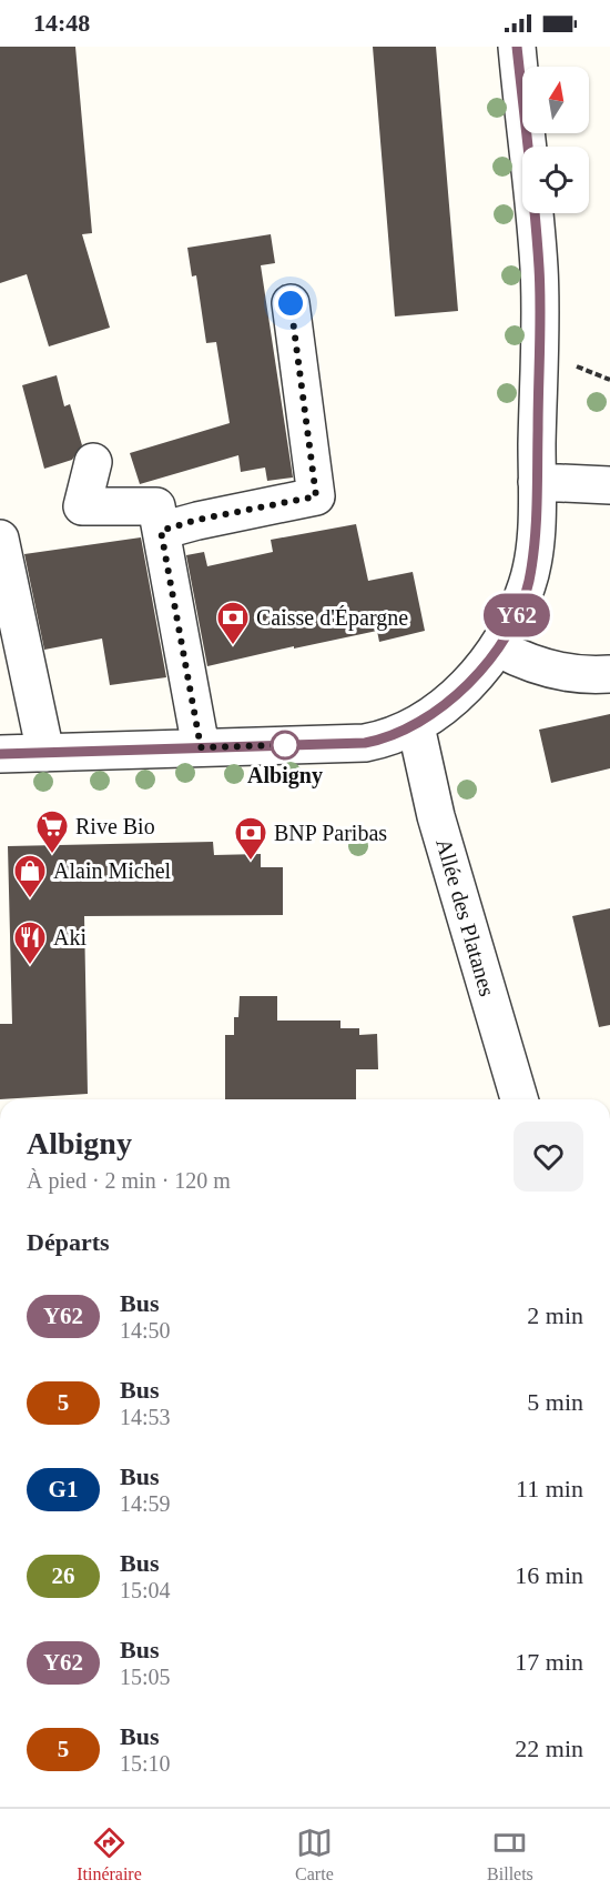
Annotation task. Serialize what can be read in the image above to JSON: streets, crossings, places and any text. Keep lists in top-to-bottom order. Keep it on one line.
{"streets":{"street":["Allée des Platanes"]},"places":{"bank":["Caisse d'Épargne","BNP Paribas"],"other":["Albigny"],"supermarket":["Rive Bio"],"shop":["Alain Michel"],"restaurant":["Aki"]},"lines":["bus line Y62"],"north":"top","page":{"status":"14:48","on_map":"Y62","heading":[["Albigny","À pied · 2 min · 120 m"],"Départs"],"list":[{"mark":"Y62","name":"Bus","note":"14:50","value":"2 min"},{"mark":"5","name":"Bus","note":"14:53","value":"5 min"},{"mark":"G1","name":"Bus","note":"14:59","value":"11 min"},{"mark":"26","name":"Bus","note":"15:04","value":"16 min"},{"mark":"Y62","name":"Bus","note":"15:05","value":"17 min"},{"mark":"5","name":"Bus","note":"15:10","value":"22 min"}],"tabs":["Itinéraire","Carte","Billets"]}}
